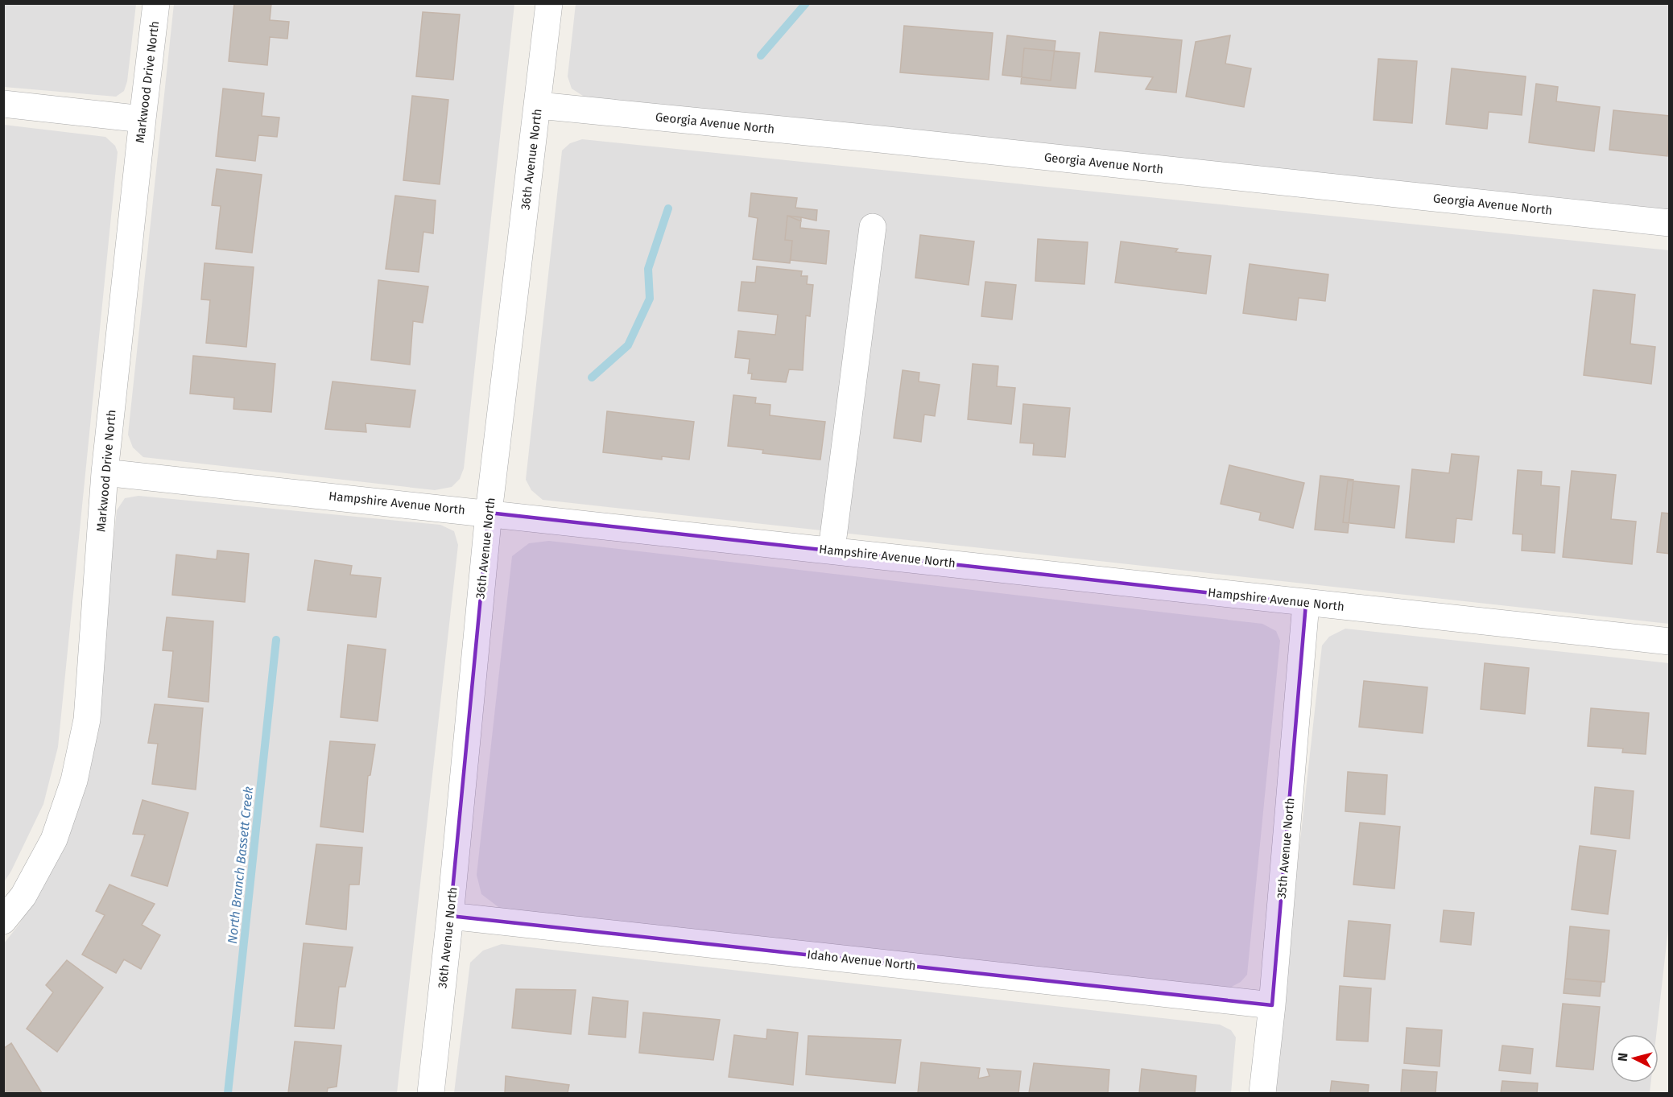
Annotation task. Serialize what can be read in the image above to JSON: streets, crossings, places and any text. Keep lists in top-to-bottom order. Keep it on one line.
{"streets":{"street":["Markwood Drive North","Georgia Avenue North","36th Avenue North","Hampshire Avenue North","35th Avenue North","Idaho Avenue North"]},"crossings":[["Markwood Drive North","Hampshire Avenue North"],["Georgia Avenue North","36th Avenue North"],["36th Avenue North","Hampshire Avenue North"],["36th Avenue North","Idaho Avenue North"],["Hampshire Avenue North","35th Avenue North"],["35th Avenue North","Idaho Avenue North"]],"water":["North Branch Bassett Creek"],"north":"left"}
